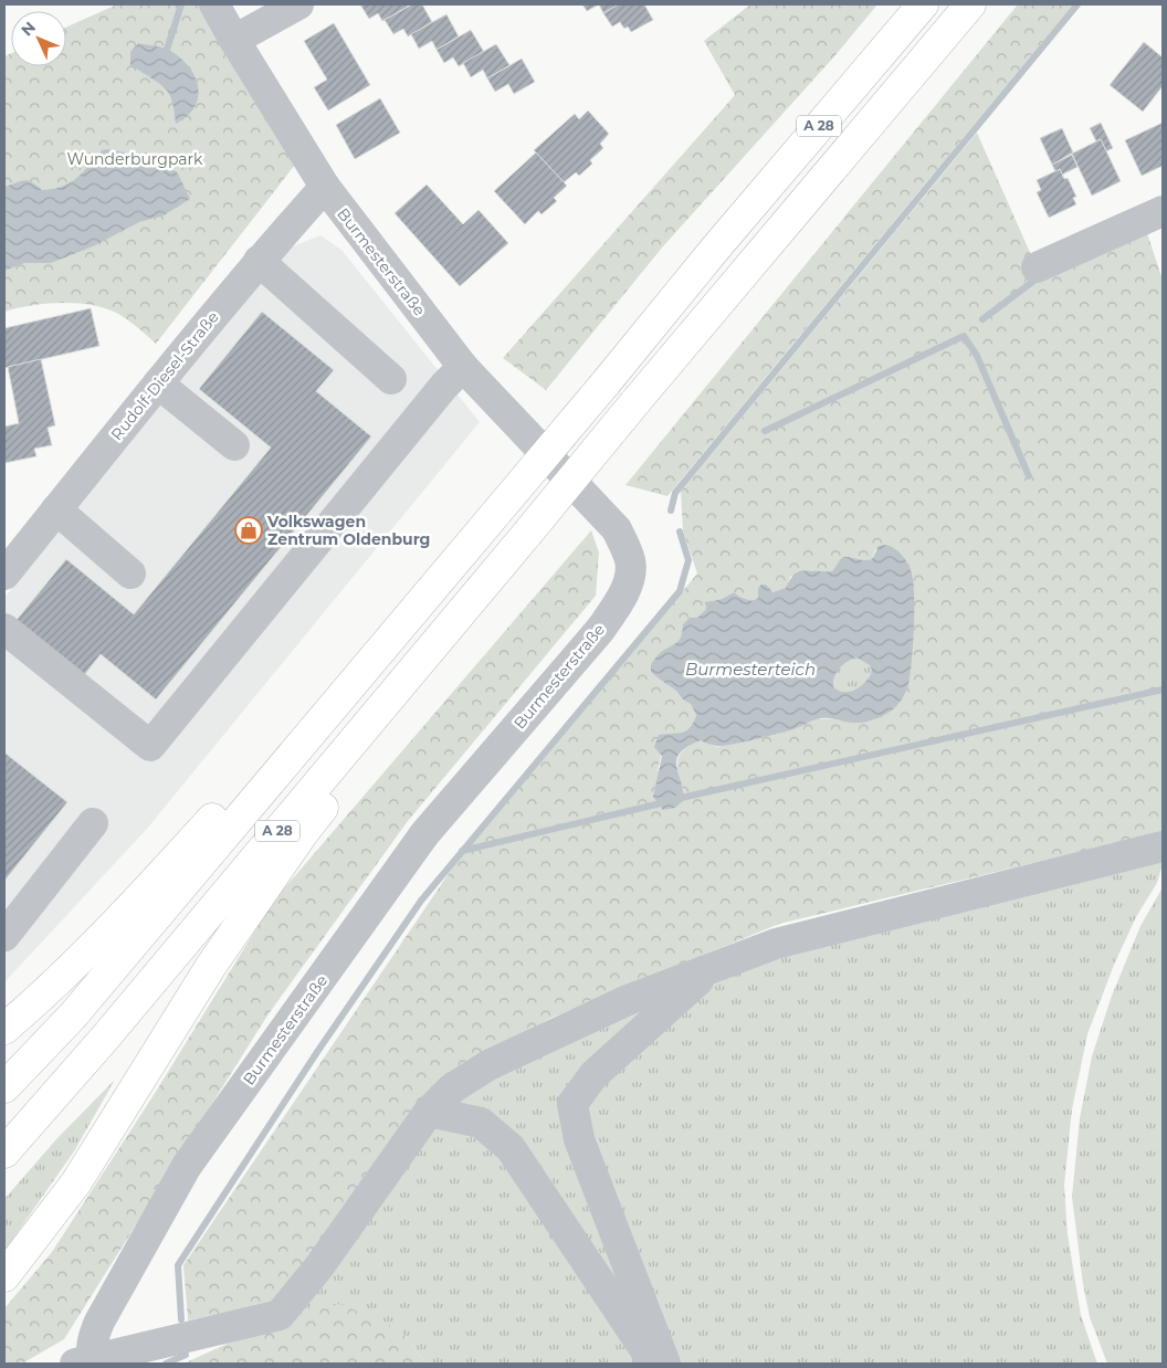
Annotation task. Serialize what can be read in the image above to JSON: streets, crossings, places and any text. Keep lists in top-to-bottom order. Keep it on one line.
{"streets":{"highway":["A 28"],"street":["Burmesterstraße","Rudolf-Diesel-Straße"]},"crossings":[["Burmesterstraße","Rudolf-Diesel-Straße"]],"water":["Burmesterteich"],"parks":["Wunderburgpark"],"places":{"shop":["Volkswagen Zentrum Oldenburg"]},"north":"top left"}
